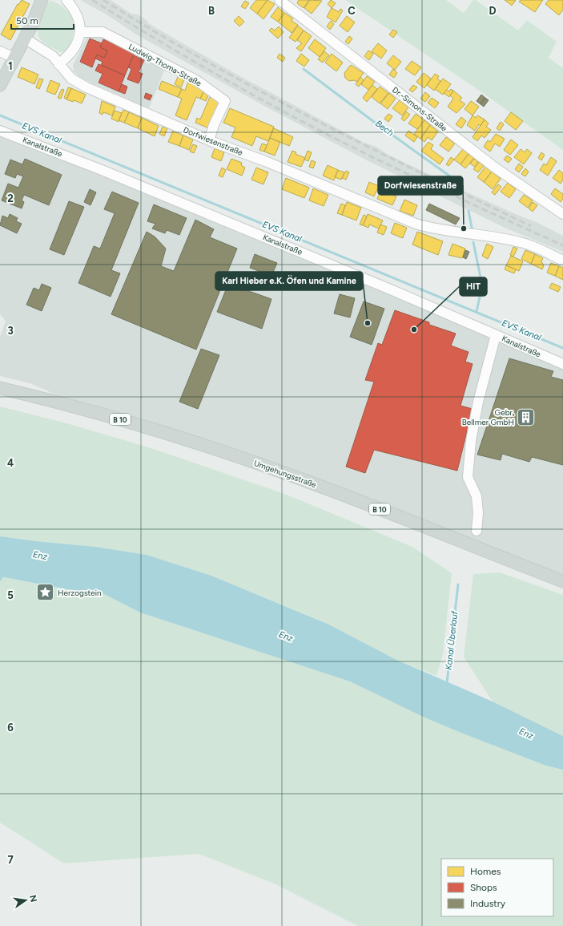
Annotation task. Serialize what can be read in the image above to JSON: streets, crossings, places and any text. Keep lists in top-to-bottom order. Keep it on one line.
{"streets":{"main road":["B 10","Umgehungsstraße"],"street":["Ludwig-Thoma-Straße","Dr.-Simons-Straße","Dorfwiesenstraße","Kanalstraße"]},"crossings":[["Ludwig-Thoma-Straße","Dorfwiesenstraße"]],"water":["Bech","EVS Kanal","Enz","Kanal Überlauf"],"places":{"other":["Dorfwiesenstraße","Karl Hieber e.K. Öfen und Kamine","HIT"],"building":["Gebr. Bellmer GmbH"],"place":["Herzogstein"]},"legend":["Homes","Shops","Industry"],"scale_bar":"50 m","north":"right","grid":{"columns":["B","C","D"],"rows":["1","2","3","4","5","6","7"]}}
